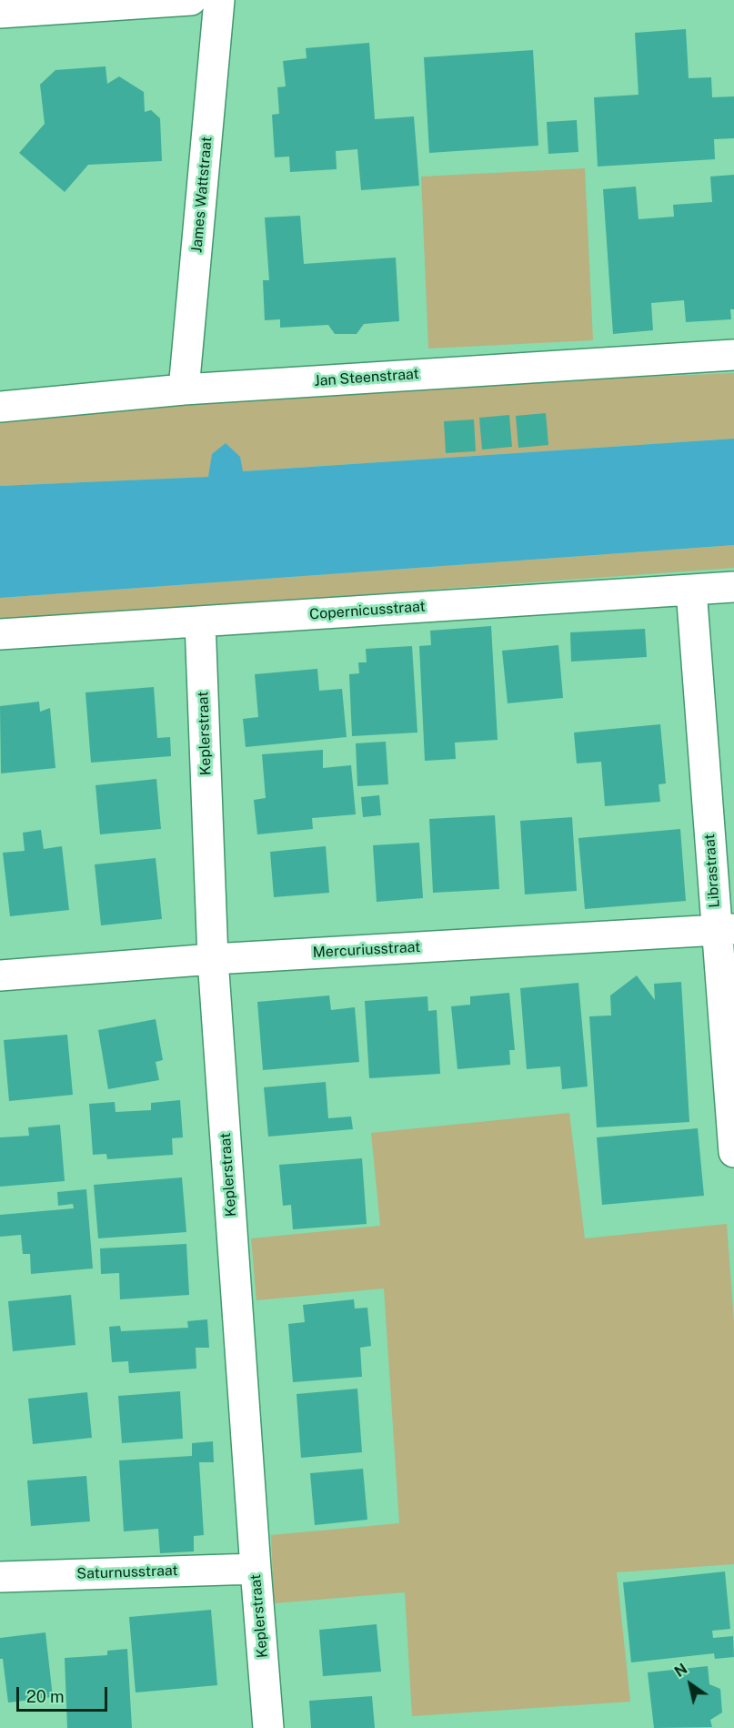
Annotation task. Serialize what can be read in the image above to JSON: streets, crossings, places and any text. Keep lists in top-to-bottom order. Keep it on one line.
{"streets":{"street":["James Wattstraat","Jan Steenstraat","Copernicusstraat","Keplerstraat","Librastraat","Mercuriusstraat","Saturnusstraat"]},"crossings":[["James Wattstraat","Jan Steenstraat"],["Copernicusstraat","Keplerstraat"],["Copernicusstraat","Librastraat"],["Keplerstraat","Mercuriusstraat"],["Keplerstraat","Saturnusstraat"],["Librastraat","Mercuriusstraat"]],"scale_bar":"20 m","north":"top left"}
